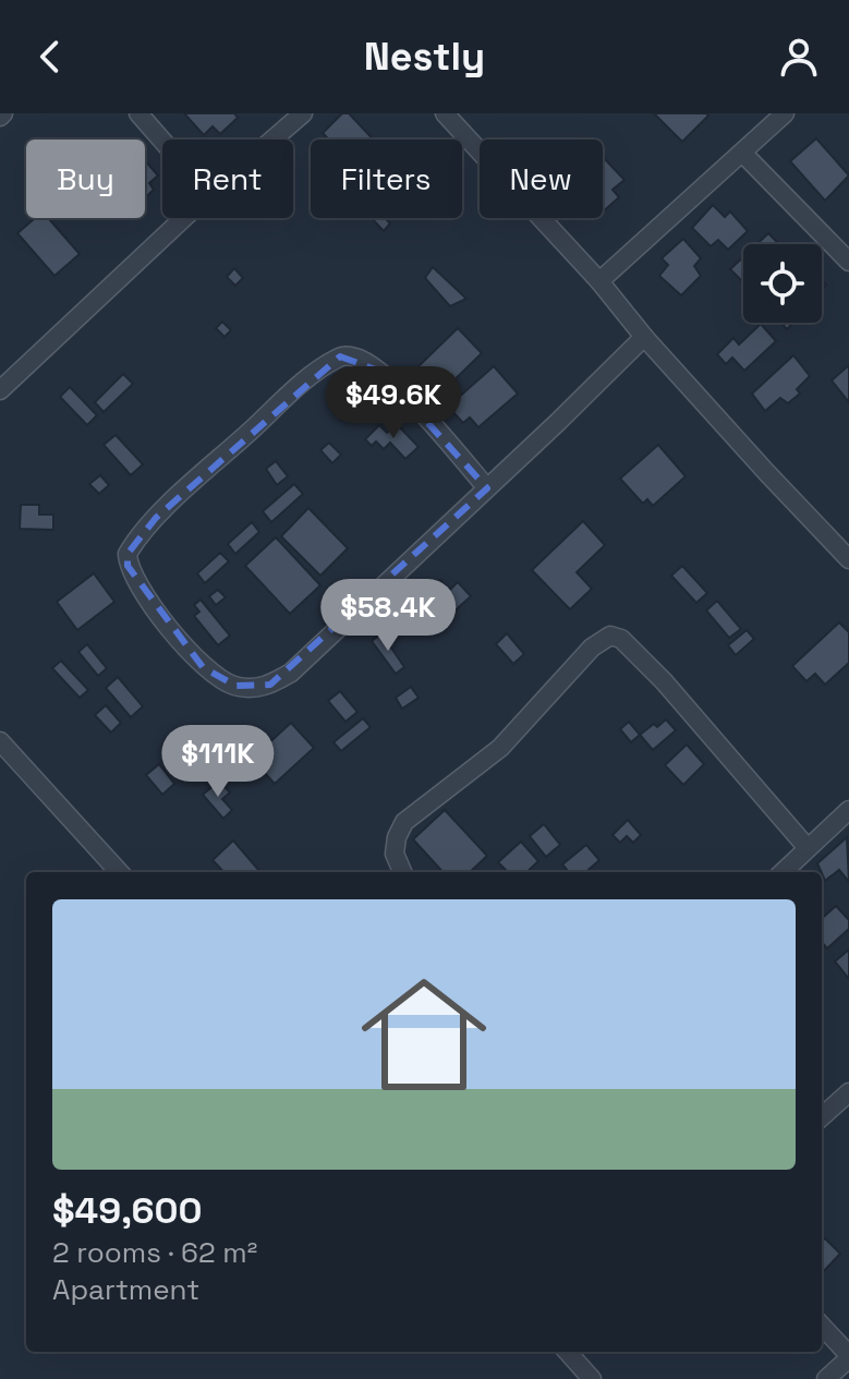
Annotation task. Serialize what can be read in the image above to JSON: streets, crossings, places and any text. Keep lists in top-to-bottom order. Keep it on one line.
{"page":{"header":"Nestly","chip":["Buy","Rent","Filters","New"],"price":["$49.6K","$58.4K","$111K"],"list":[{"name":"$49,600","note":"2 rooms · 62 m² · Apartment"}]}}
